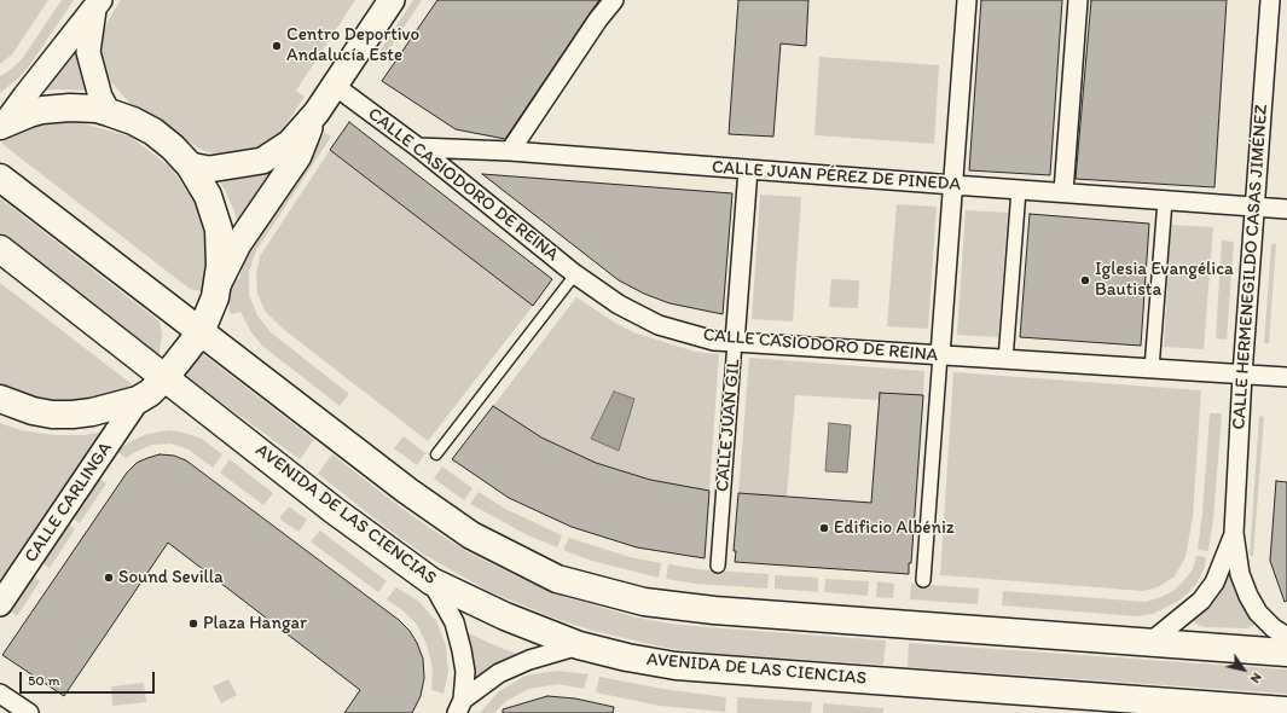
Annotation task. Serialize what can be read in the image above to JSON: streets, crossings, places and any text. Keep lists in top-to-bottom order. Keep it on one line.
{"streets":{"main road":["AVENIDA DE LAS CIENCIAS"],"street":["CALLE JUAN PÉREZ DE PINEDA","CALLE CASIODORO DE REINA","CALLE HERMENEGILDO CASAS JIMÉNEZ","CALLE JUAN GIL","CALLE CARLINGA"]},"crossings":[["CALLE JUAN PÉREZ DE PINEDA","CALLE CASIODORO DE REINA"],["CALLE JUAN PÉREZ DE PINEDA","CALLE HERMENEGILDO CASAS JIMÉNEZ"],["CALLE JUAN PÉREZ DE PINEDA","CALLE JUAN GIL"],["CALLE CASIODORO DE REINA","CALLE HERMENEGILDO CASAS JIMÉNEZ"],["CALLE CASIODORO DE REINA","CALLE JUAN GIL"]],"places":["Centro Deportivo Andalucía Este","Iglesia Evangélica Bautista","Edificio Albéniz","Sound Sevilla","Plaza Hangar"],"scale_bar":"50 m","north":"bottom right"}
